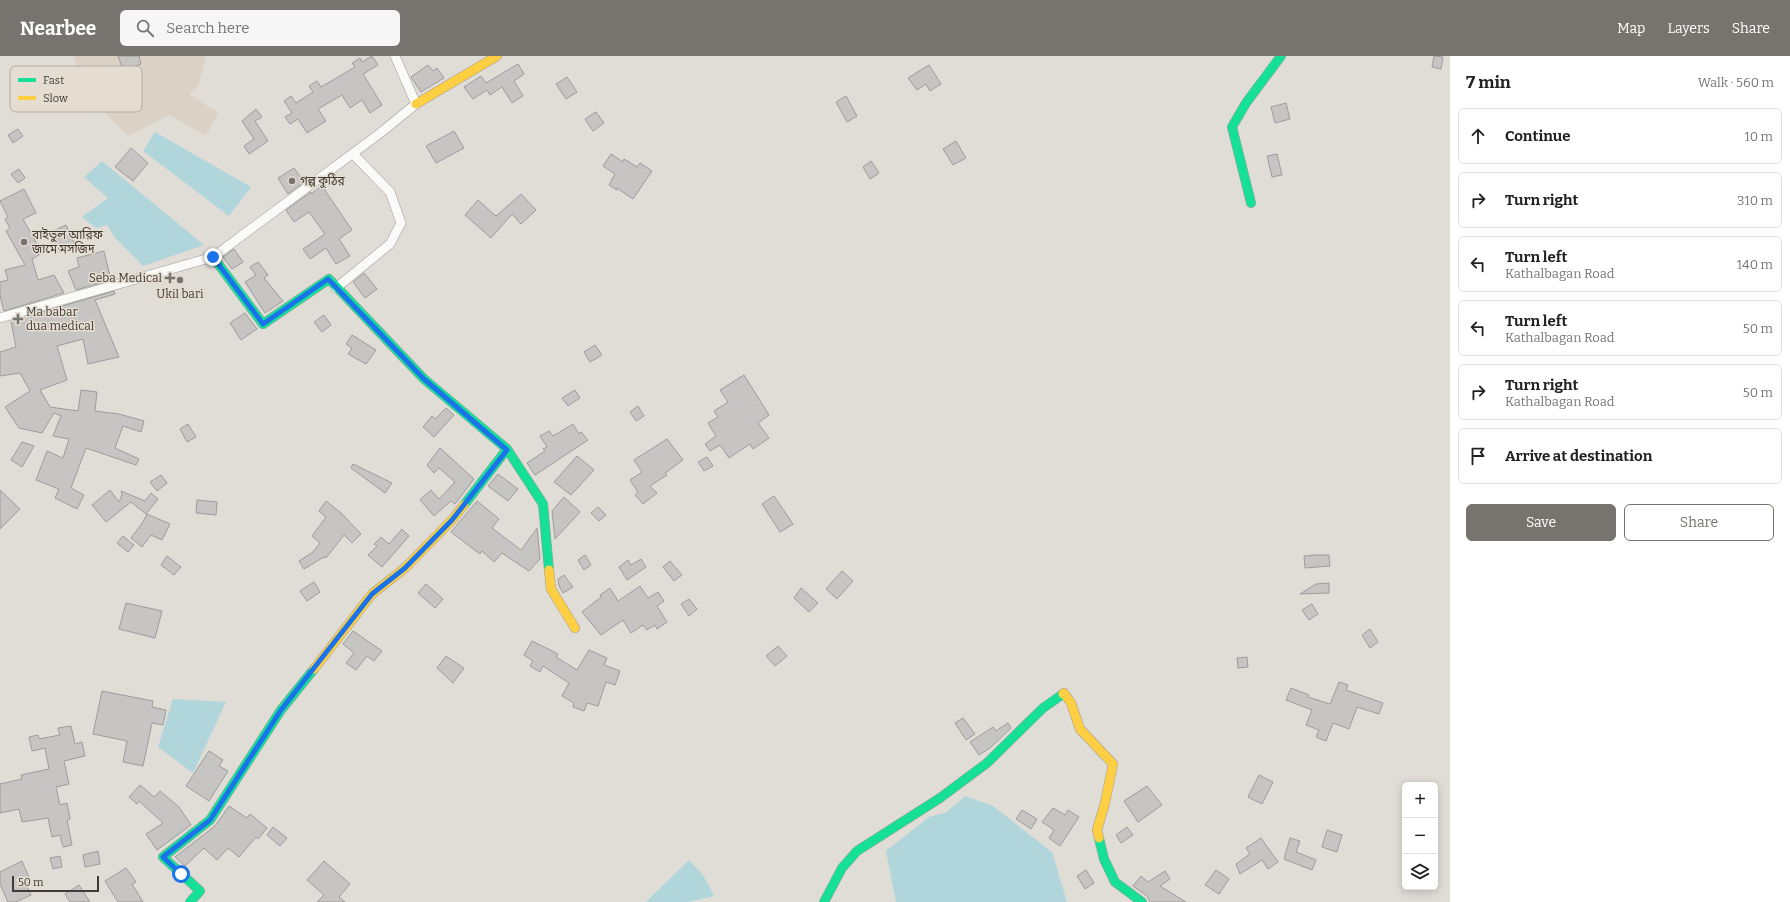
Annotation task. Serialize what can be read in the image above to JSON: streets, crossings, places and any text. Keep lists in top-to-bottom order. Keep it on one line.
{"places":{"other":["গল্প কুঠির","বাইতুল আরিফ জামে মসজিদ","Ukil bari"],"health":["Seba Medical","Ma babar dua medical"]},"legend":["Fast","Slow"],"scale_bar":"50 m","page":{"header":"Nearbee","search":"Search here","nav":["Map","Layers","Share"],"heading":["7 min","Walk · 560 m"],"list":[["Continue","10 m"],["Turn right","310 m"],["Turn left","Kathalbagan Road","140 m"],["Turn left","Kathalbagan Road","50 m"],["Turn right","Kathalbagan Road","50 m"],"Arrive at destination"],"buttons":["Save","Share"],"map_buttons":["+","−"],"scale":"50 m"}}
